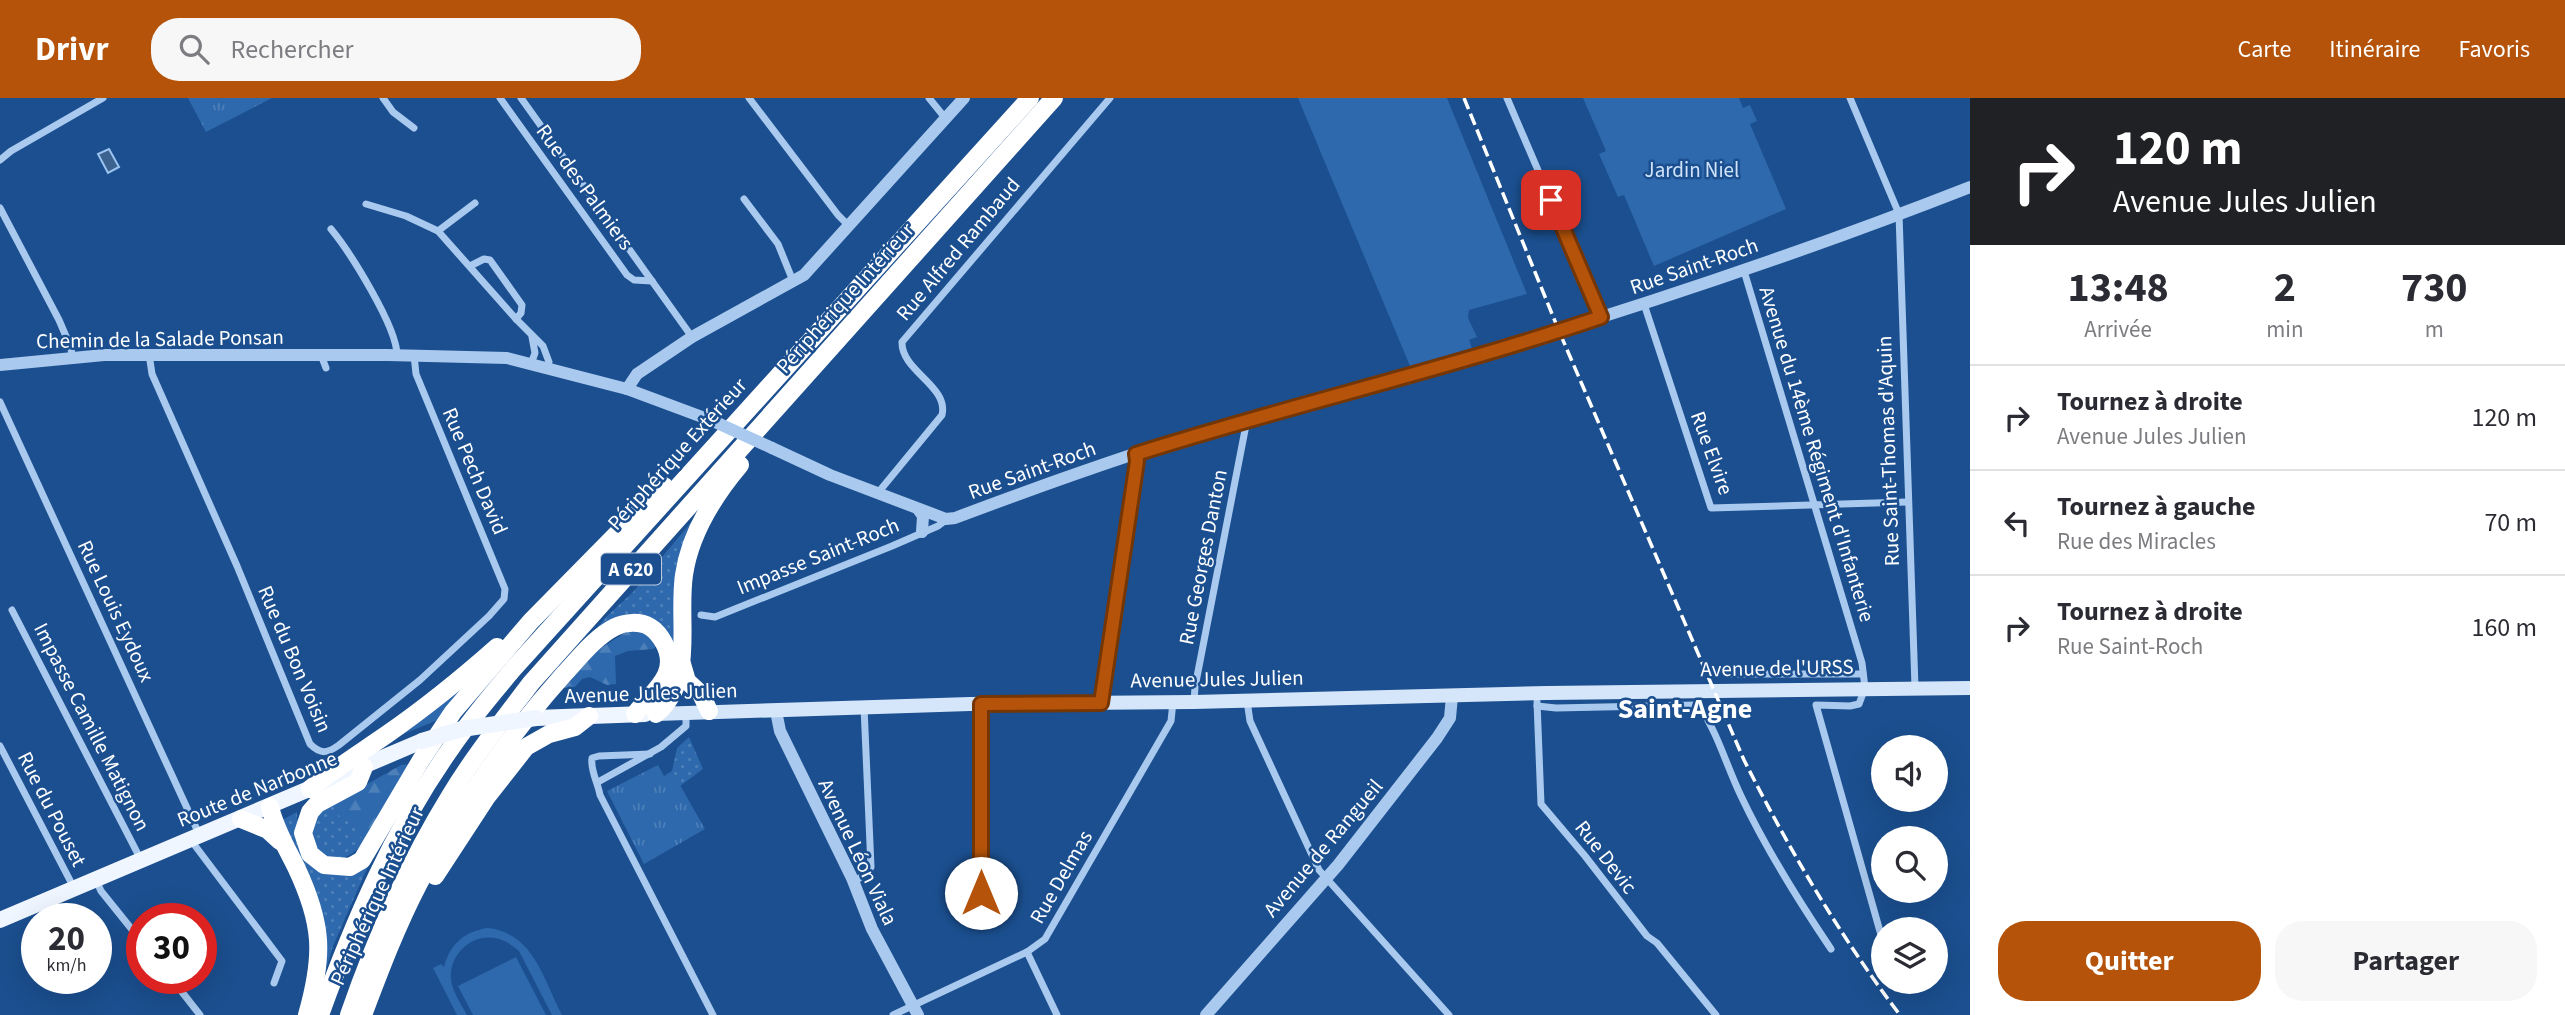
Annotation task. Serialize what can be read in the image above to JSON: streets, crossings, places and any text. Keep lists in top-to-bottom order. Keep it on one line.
{"streets":{"highway":["Périphérique Intérieur","Périphérique Extérieur","A 620"],"main road":["Avenue de l'URSS","Avenue Jules Julien","Route de Narbonne"],"street":["Rue des Palmiers","Rue Alfred Rambaud","Rue Saint-Roch","Chemin de la Salade Ponsan","Rue Saint-Thomas d'Aquin","Rue Elvire","Avenue du 14ème Régiment d'Infanterie","Rue Pech David","Impasse Saint-Roch","Rue Georges Danton","Rue Louis Eydoux","Rue du Bon Voisin","Impasse Camille Matignon","Rue du Pouset","Avenue de Rangueil","Avenue Léon Viala","Rue Devic","Rue Delmas"]},"crossings":[["Rue Alfred Rambaud","Chemin de la Salade Ponsan"],["Rue Saint-Roch","Chemin de la Salade Ponsan"],["Rue Saint-Roch","Rue Saint-Thomas d'Aquin"],["Rue Saint-Roch","Rue Elvire"],["Rue Saint-Roch","Avenue du 14ème Régiment d'Infanterie"],["Rue Saint-Roch","Impasse Saint-Roch"],["Rue Saint-Roch","Rue Georges Danton"],["Chemin de la Salade Ponsan","Rue Pech David"],["Chemin de la Salade Ponsan","Impasse Saint-Roch"],["Chemin de la Salade Ponsan","Rue du Bon Voisin"],["Rue Saint-Thomas d'Aquin","Rue Elvire"],["Rue Saint-Thomas d'Aquin","Avenue de l'URSS"],["Rue Elvire","Avenue du 14ème Régiment d'Infanterie"],["Avenue du 14ème Régiment d'Infanterie","Avenue de l'URSS"],["Rue Pech David","Rue du Bon Voisin"],["Rue Georges Danton","Avenue Jules Julien"],["Rue Louis Eydoux","Route de Narbonne"],["Avenue de l'URSS","Avenue Jules Julien"],["Avenue Jules Julien","Route de Narbonne"],["Avenue Jules Julien","Avenue de Rangueil"],["Avenue Jules Julien","Avenue Léon Viala"],["Avenue Jules Julien","Rue Devic"],["Avenue Jules Julien","Rue Delmas"],["Impasse Camille Matignon","Route de Narbonne"],["Route de Narbonne","Rue du Pouset"],["Avenue Léon Viala","Rue Delmas"]],"districts":["Saint-Agne"],"parks":["Jardin Niel"],"page":{"header":"Drivr","search":"Rechercher","nav":["Carte","Itinéraire","Favoris"],"turn":["120 m","Avenue Jules Julien"],"eta":["13:48","Arrivée","2","min","730","m"],"list":[{"name":"Tournez à droite","note":"Avenue Jules Julien","value":"120 m"},{"name":"Tournez à gauche","note":"Rue des Miracles","value":"70 m"},{"name":"Tournez à droite","note":"Rue Saint-Roch","value":"160 m"}],"speed":"20 km/h","limit":"30","buttons":["Quitter","Partager"]}}
